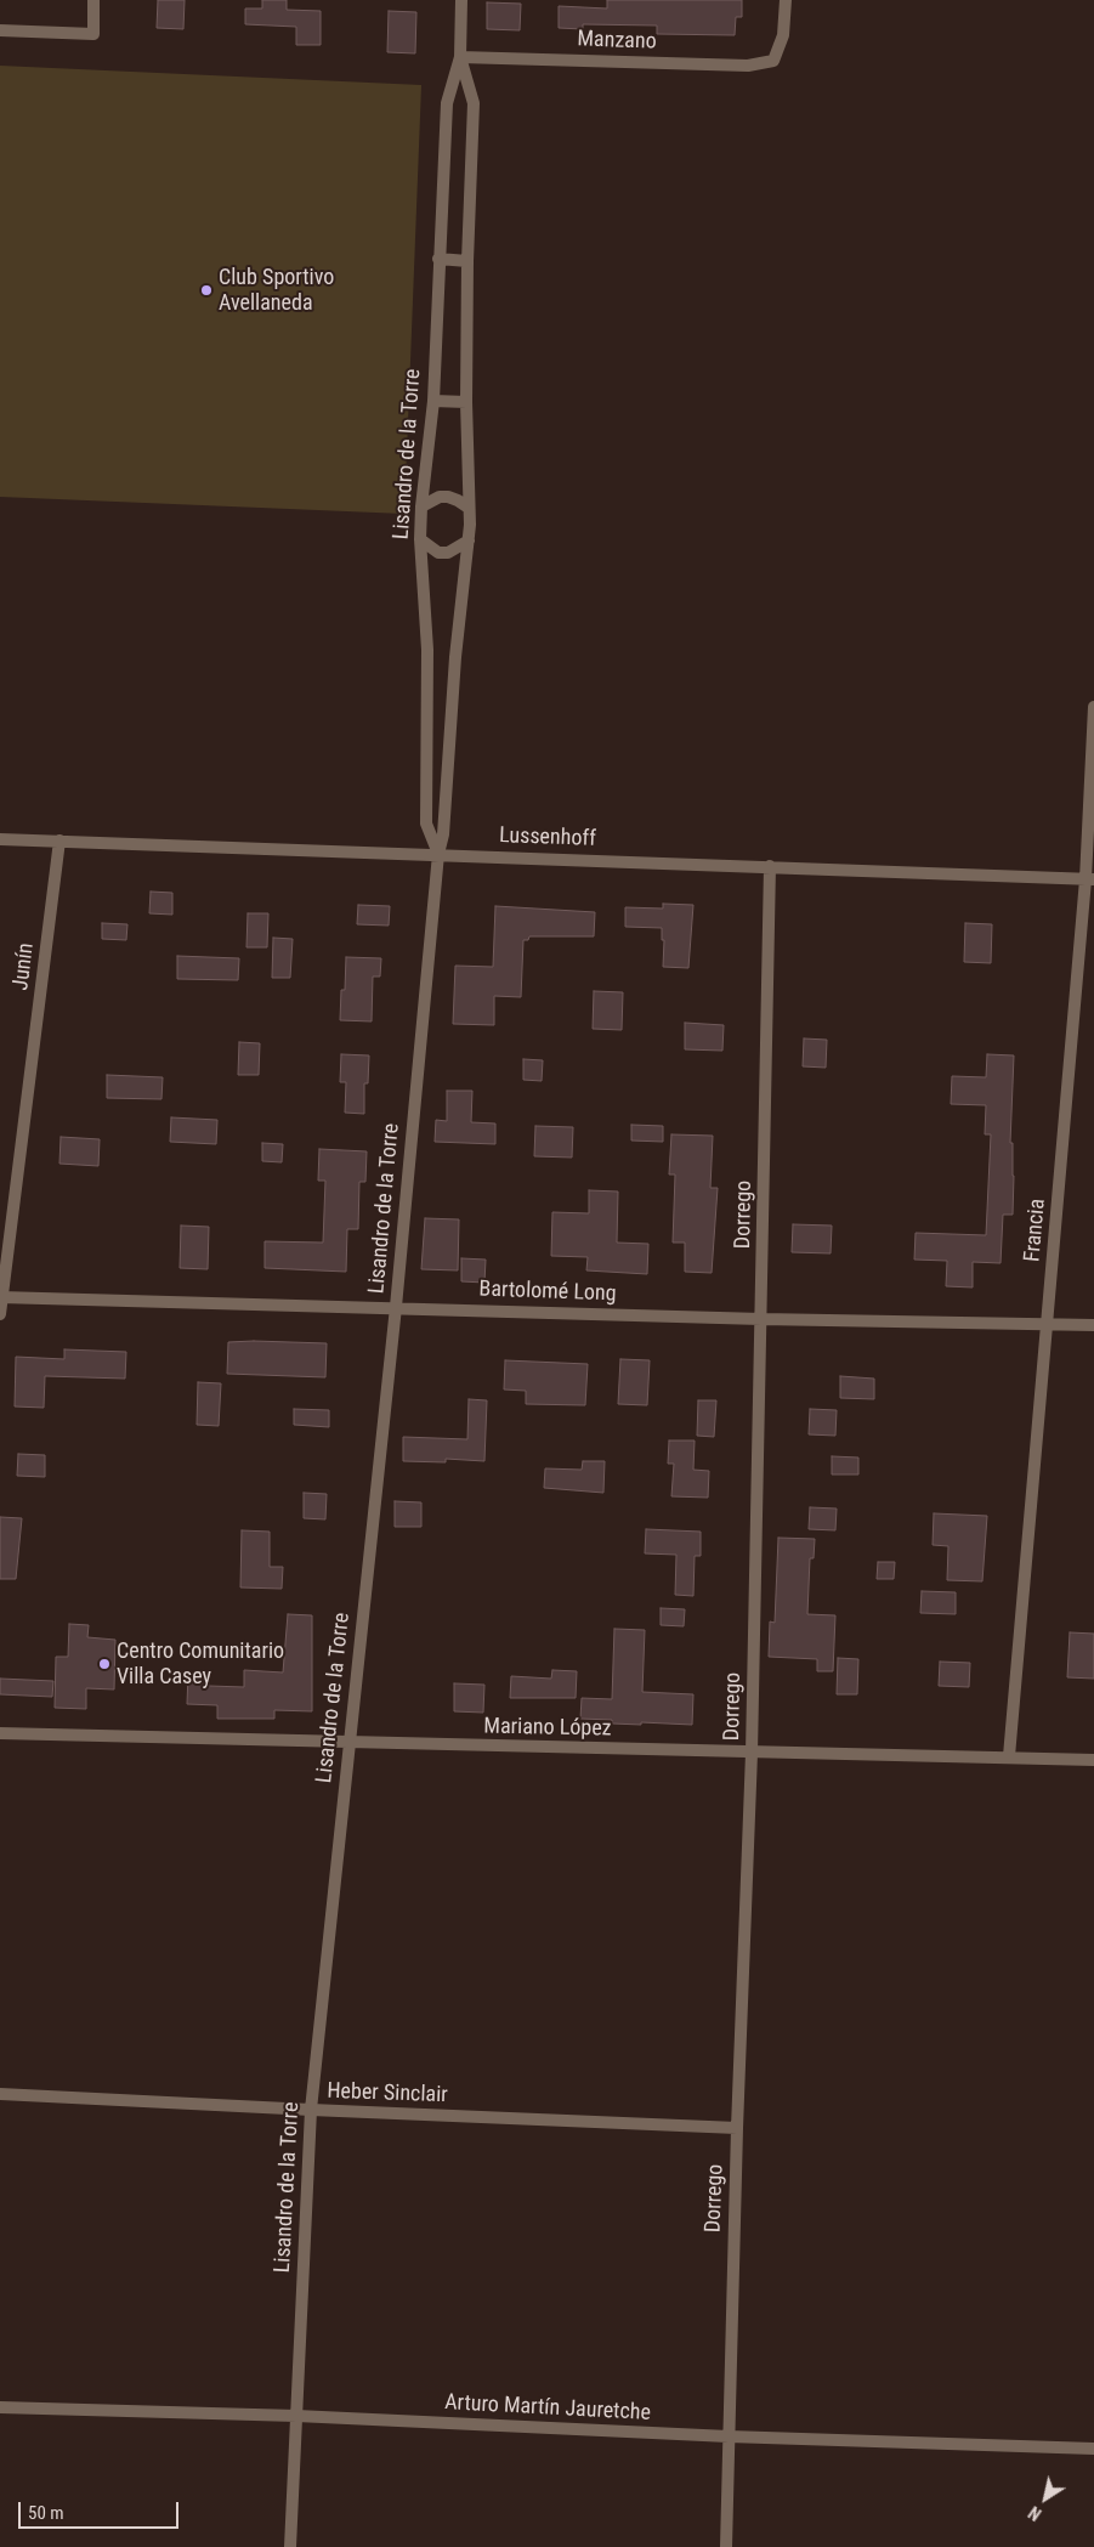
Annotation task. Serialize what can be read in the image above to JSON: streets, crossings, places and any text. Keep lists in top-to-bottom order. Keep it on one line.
{"streets":{"street":["Manzano","Lisandro de la Torre","Lussenhoff","Junín","Dorrego","Francia","Bartolomé Long","Mariano López","Heber Sinclair","Arturo Martín Jauretche"]},"crossings":[["Manzano","Lisandro de la Torre"],["Lisandro de la Torre","Lussenhoff"],["Lisandro de la Torre","Bartolomé Long"],["Lisandro de la Torre","Mariano López"],["Lisandro de la Torre","Heber Sinclair"],["Lisandro de la Torre","Arturo Martín Jauretche"],["Lussenhoff","Junín"],["Lussenhoff","Dorrego"],["Lussenhoff","Francia"],["Junín","Bartolomé Long"],["Dorrego","Bartolomé Long"],["Dorrego","Mariano López"],["Dorrego","Heber Sinclair"],["Dorrego","Arturo Martín Jauretche"],["Francia","Bartolomé Long"],["Francia","Mariano López"]],"places":["Club Sportivo Avellaneda","Centro Comunitario Villa Casey"],"scale_bar":"50 m","north":"bottom left"}
